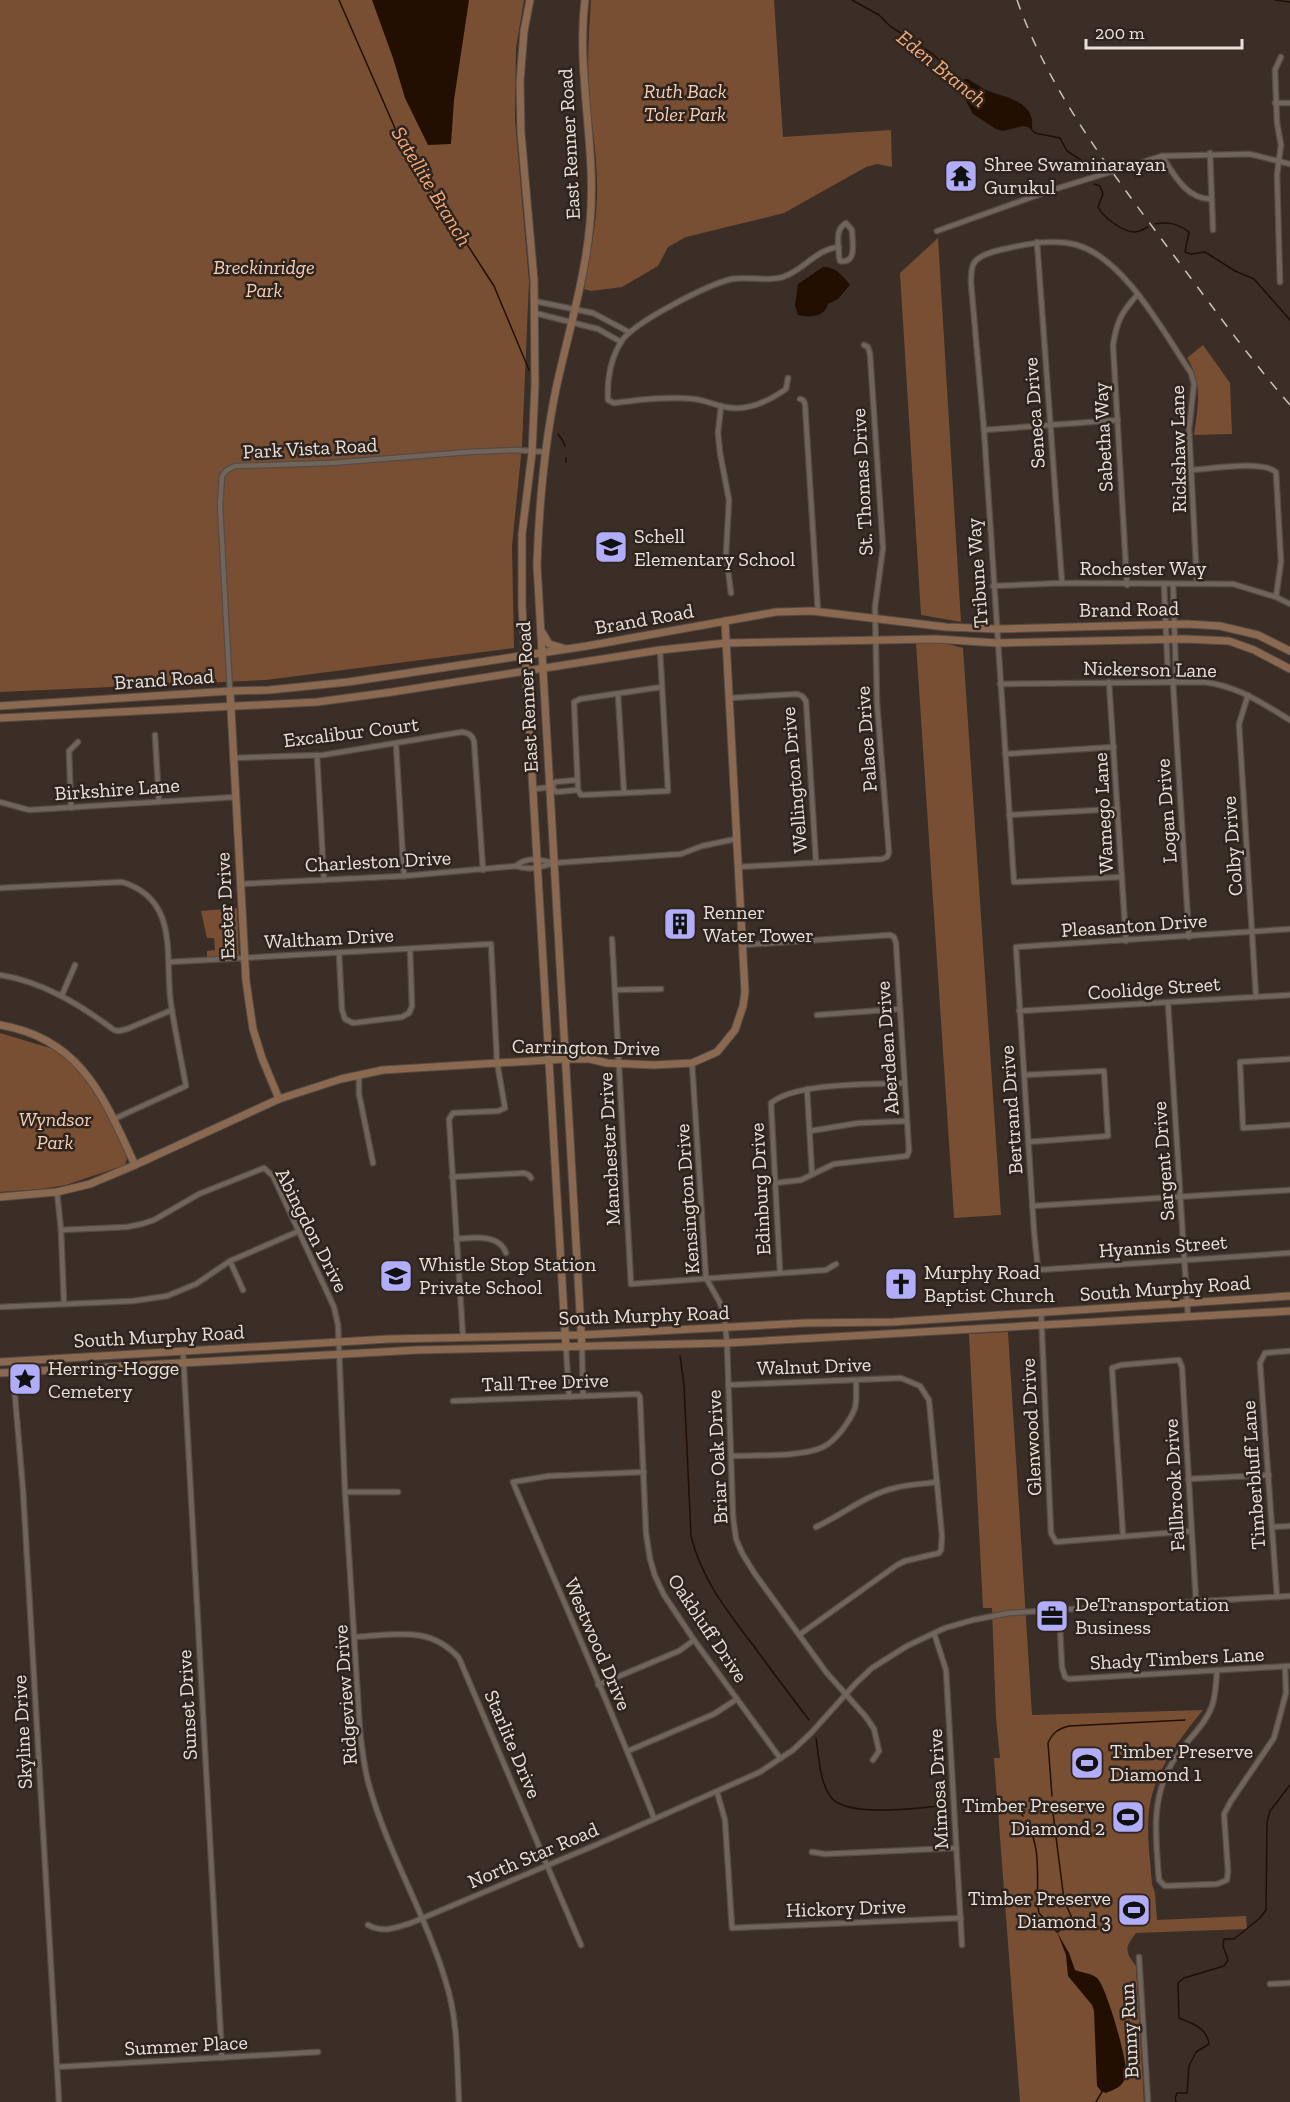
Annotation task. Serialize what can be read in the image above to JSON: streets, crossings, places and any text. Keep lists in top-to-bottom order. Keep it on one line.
{"streets":{"main road":["East Renner Road","Brand Road","Exeter Drive","Carrington Drive","South Murphy Road"],"street":["Seneca Drive","Sabetha Way","Park Vista Road","Rickshaw Lane","St. Thomas Drive","Rochester Way","Tribune Way","Nickerson Lane","Excalibur Court","Palace Drive","Wellington Drive","Birkshire Lane","Logan Drive","Wamego Lane","Colby Drive","Charleston Drive","Pleasanton Drive","Waltham Drive","Coolidge Street","Aberdeen Drive","Bertrand Drive","Manchester Drive","Sargent Drive","Edinburg Drive","Kensington Drive","Abingdon Drive","Hyannis Street","Walnut Drive","Tall Tree Drive","Glenwood Drive","Briar Oak Drive","Timberbluff Lane","Fallbrook Drive","Oakbluff Drive","Westwood Drive","Shady Timbers Lane","Ridgeview Drive","Sunset Drive","Skyline Drive","Starlite Drive","Mimosa Drive","North Star Road","Hickory Drive","Bunny Run","Summer Place"]},"crossings":[["East Renner Road","Park Vista Road"],["East Renner Road","Brand Road"],["East Renner Road","Charleston Drive"],["East Renner Road","Carrington Drive"],["East Renner Road","South Murphy Road"],["East Renner Road","Tall Tree Drive"],["Seneca Drive","Rickshaw Lane"],["Seneca Drive","Rochester Way"],["Sabetha Way","Rickshaw Lane"],["Sabetha Way","Rochester Way"],["Park Vista Road","Brand Road"],["Park Vista Road","Exeter Drive"],["Rickshaw Lane","Rochester Way"],["Rickshaw Lane","Tribune Way"],["St. Thomas Drive","Brand Road"],["St. Thomas Drive","Palace Drive"],["Rochester Way","Tribune Way"],["Rochester Way","Logan Drive"],["Tribune Way","Brand Road"],["Tribune Way","Nickerson Lane"],["Tribune Way","Wamego Lane"],["Brand Road","Palace Drive"],["Brand Road","Logan Drive"],["Brand Road","Exeter Drive"],["Brand Road","Carrington Drive"],["Nickerson Lane","Logan Drive"],["Nickerson Lane","Wamego Lane"],["Nickerson Lane","Colby Drive"],["Excalibur Court","Charleston Drive"],["Excalibur Court","Exeter Drive"],["Palace Drive","Wellington Drive"],["Wellington Drive","Carrington Drive"],["Birkshire Lane","Exeter Drive"],["Logan Drive","Pleasanton Drive"],["Wamego Lane","Pleasanton Drive"],["Colby Drive","Pleasanton Drive"],["Colby Drive","Coolidge Street"],["Charleston Drive","Exeter Drive"],["Charleston Drive","Carrington Drive"],["Exeter Drive","Waltham Drive"],["Exeter Drive","Carrington Drive"],["Pleasanton Drive","Bertrand Drive"],["Waltham Drive","Carrington Drive"],["Coolidge Street","Bertrand Drive"],["Coolidge Street","Sargent Drive"],["Carrington Drive","Aberdeen Drive"],["Carrington Drive","Manchester Drive"],["Carrington Drive","Kensington Drive"],["Bertrand Drive","Hyannis Street"],["Manchester Drive","Kensington Drive"],["Sargent Drive","Hyannis Street"],["Sargent Drive","South Murphy Road"],["Kensington Drive","South Murphy Road"],["Kensington Drive","Briar Oak Drive"],["Abingdon Drive","South Murphy Road"],["Abingdon Drive","Ridgeview Drive"],["South Murphy Road","Glenwood Drive"],["South Murphy Road","Briar Oak Drive"],["South Murphy Road","Ridgeview Drive"],["South Murphy Road","Sunset Drive"],["South Murphy Road","Skyline Drive"],["Walnut Drive","Briar Oak Drive"],["Tall Tree Drive","Oakbluff Drive"],["Glenwood Drive","Fallbrook Drive"],["Briar Oak Drive","North Star Road"],["Timberbluff Lane","North Star Road"],["Fallbrook Drive","North Star Road"],["Oakbluff Drive","Westwood Drive"],["Oakbluff Drive","North Star Road"],["Westwood Drive","North Star Road"],["Shady Timbers Lane","North Star Road"],["Ridgeview Drive","Starlite Drive"],["Ridgeview Drive","North Star Road"],["Sunset Drive","Summer Place"],["Skyline Drive","Summer Place"],["Starlite Drive","North Star Road"],["Mimosa Drive","North Star Road"],["Mimosa Drive","Hickory Drive"],["North Star Road","Hickory Drive"]],"water":["Eden Branch","Satellite Branch"],"parks":["Ruth Back Toler Park","Breckinridge Park","Wyndsor Park"],"places":{"temple":["Shree Swaminarayan Gurukul"],"school or university":["Schell Elementary School","Whistle Stop Station Private School"],"building":["Renner Water Tower"],"church":["Murphy Road Baptist Church"],"place":["Herring-Hogge Cemetery"],"office":["DeTransportation Business"],"sports":["Timber Preserve Diamond 1","Timber Preserve Diamond 2","Timber Preserve Diamond 3"]},"scale_bar":"200 m"}
